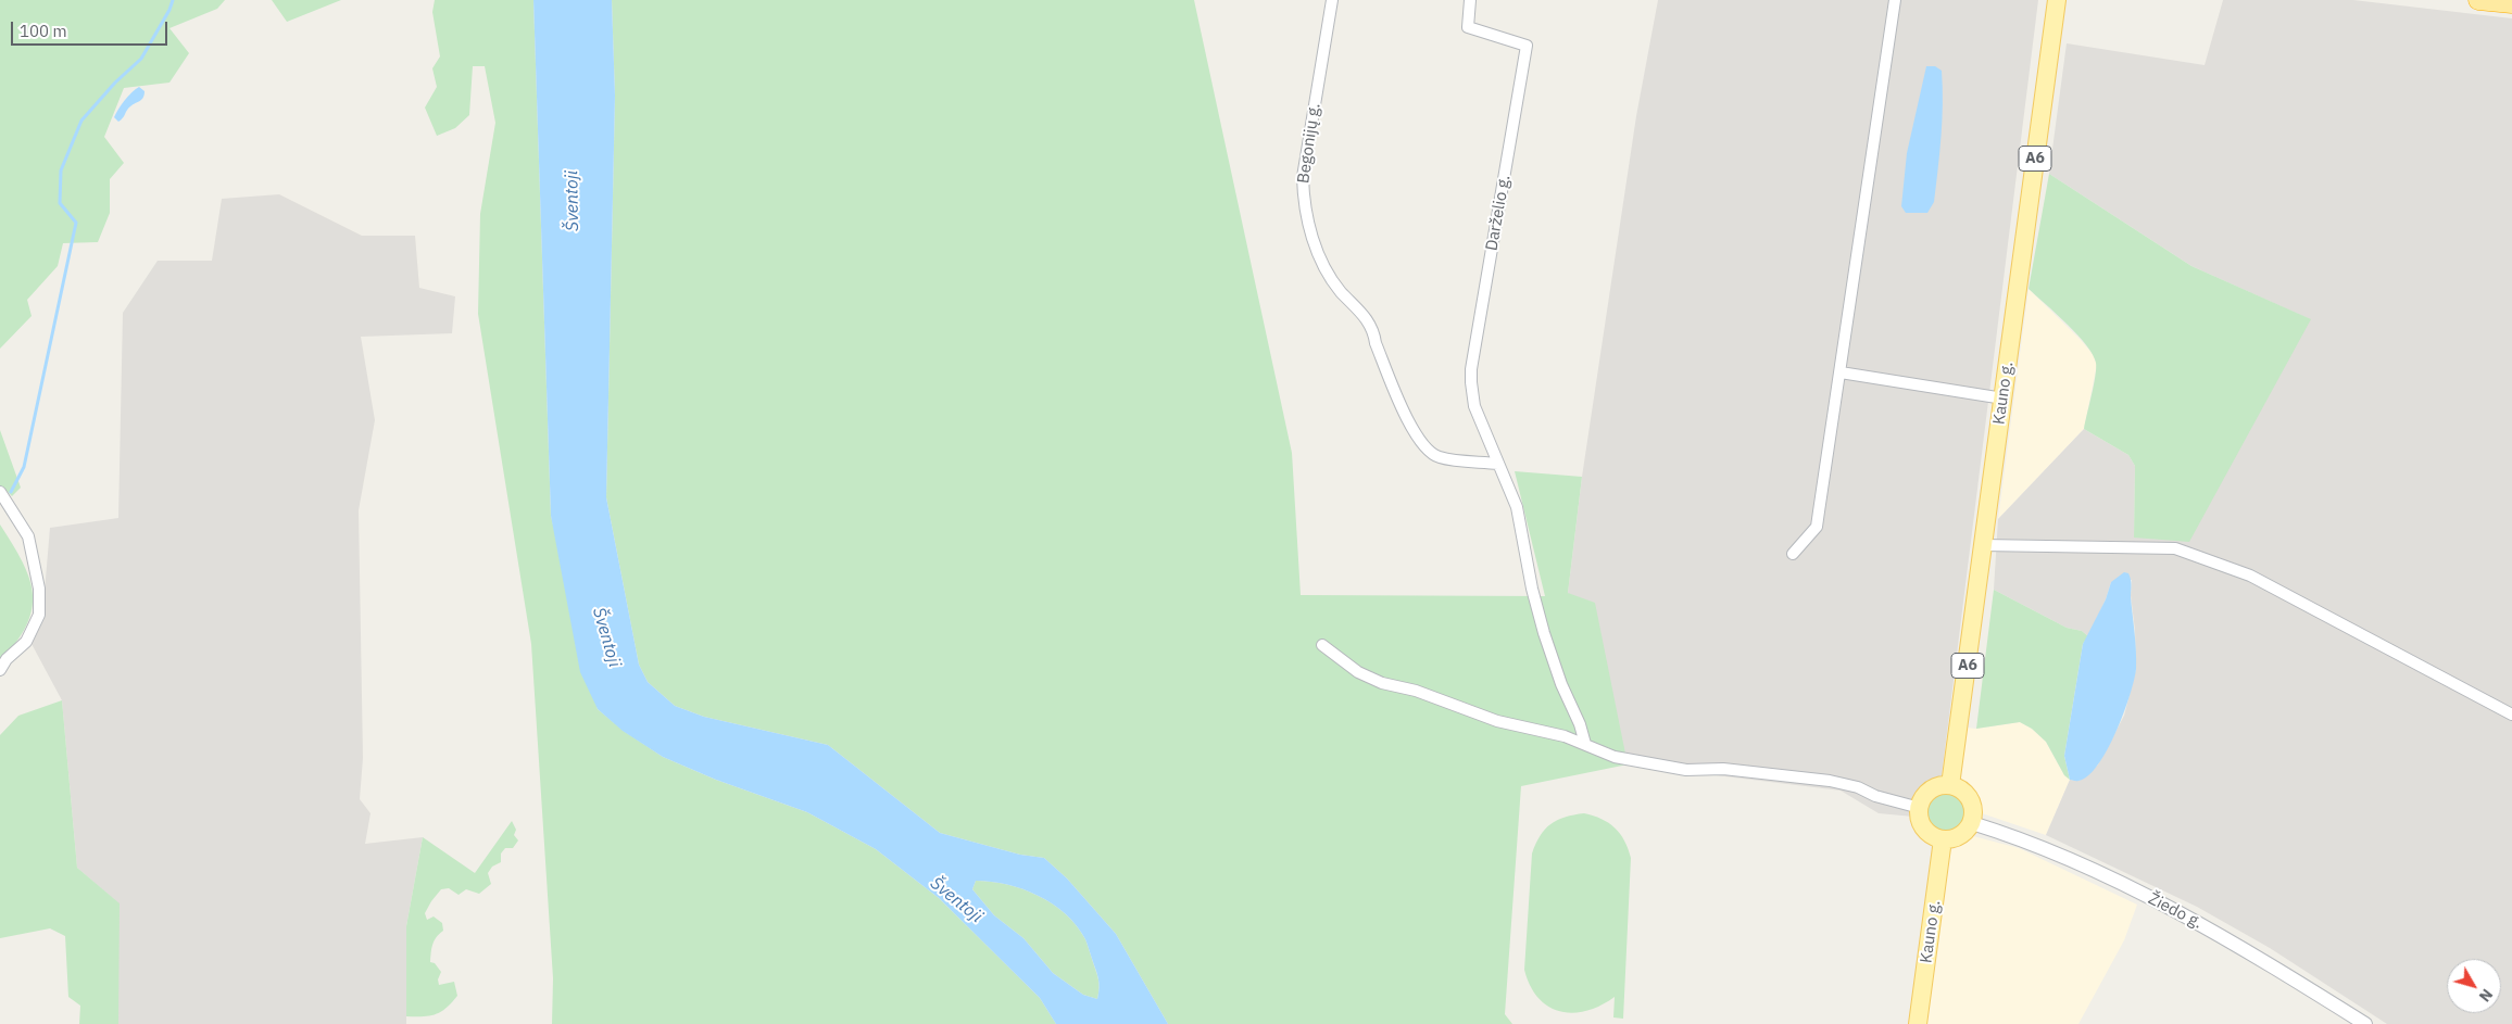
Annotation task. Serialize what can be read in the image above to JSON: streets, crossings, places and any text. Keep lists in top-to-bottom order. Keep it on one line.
{"streets":{"main road":["A6","Kauno g."],"street":["Begonijų g.","Darželio g.","Žiedo g."]},"crossings":[["Begonijų g.","Darželio g."],["Kauno g.","Žiedo g."]],"water":["Šventoji"],"scale_bar":"100 m","north":"bottom right"}
